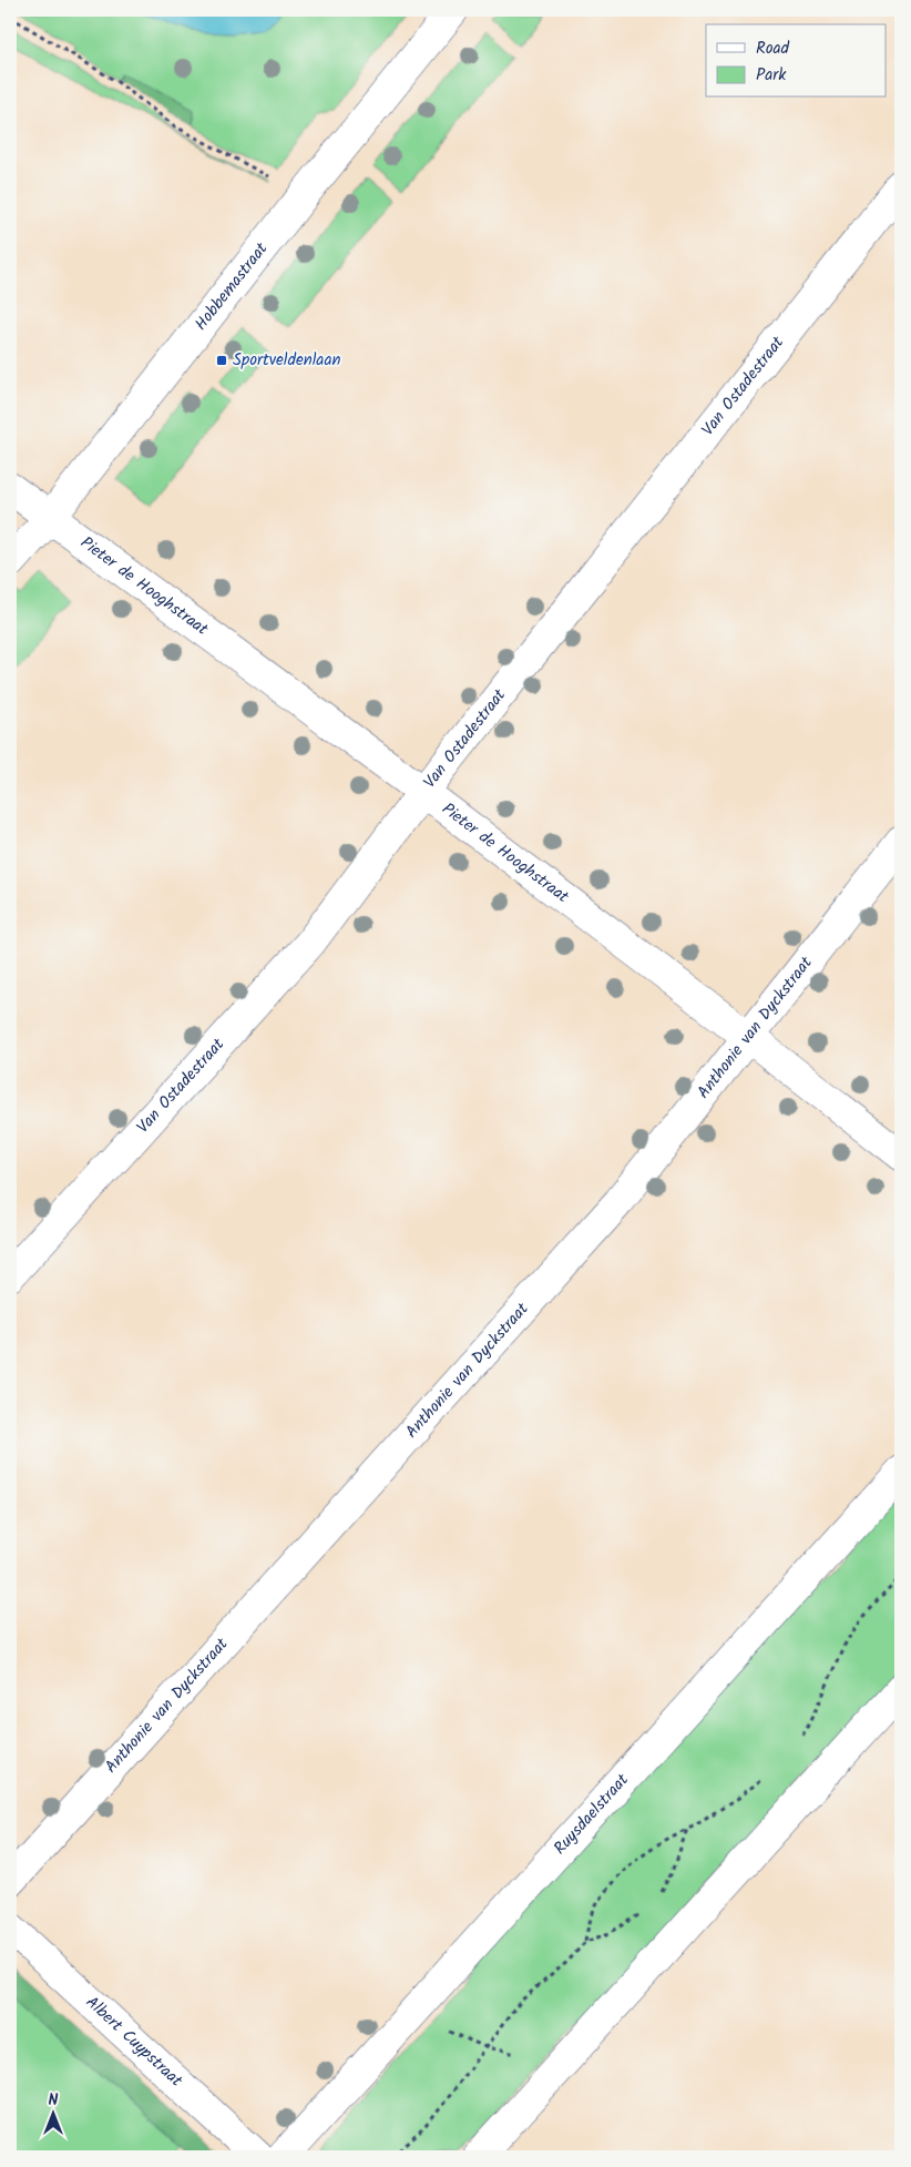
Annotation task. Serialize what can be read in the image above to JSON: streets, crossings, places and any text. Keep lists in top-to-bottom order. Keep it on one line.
{"streets":{"street":["Hobbemastraat","Van Ostadestraat","Pieter de Hooghstraat","Anthonie van Dyckstraat","Ruysdaelstraat","Albert Cuypstraat"]},"crossings":[["Hobbemastraat","Pieter de Hooghstraat"],["Van Ostadestraat","Pieter de Hooghstraat"],["Pieter de Hooghstraat","Anthonie van Dyckstraat"]],"places":{"transit":["Sportveldenlaan"]},"legend":["Road","Park"],"north":"top"}
